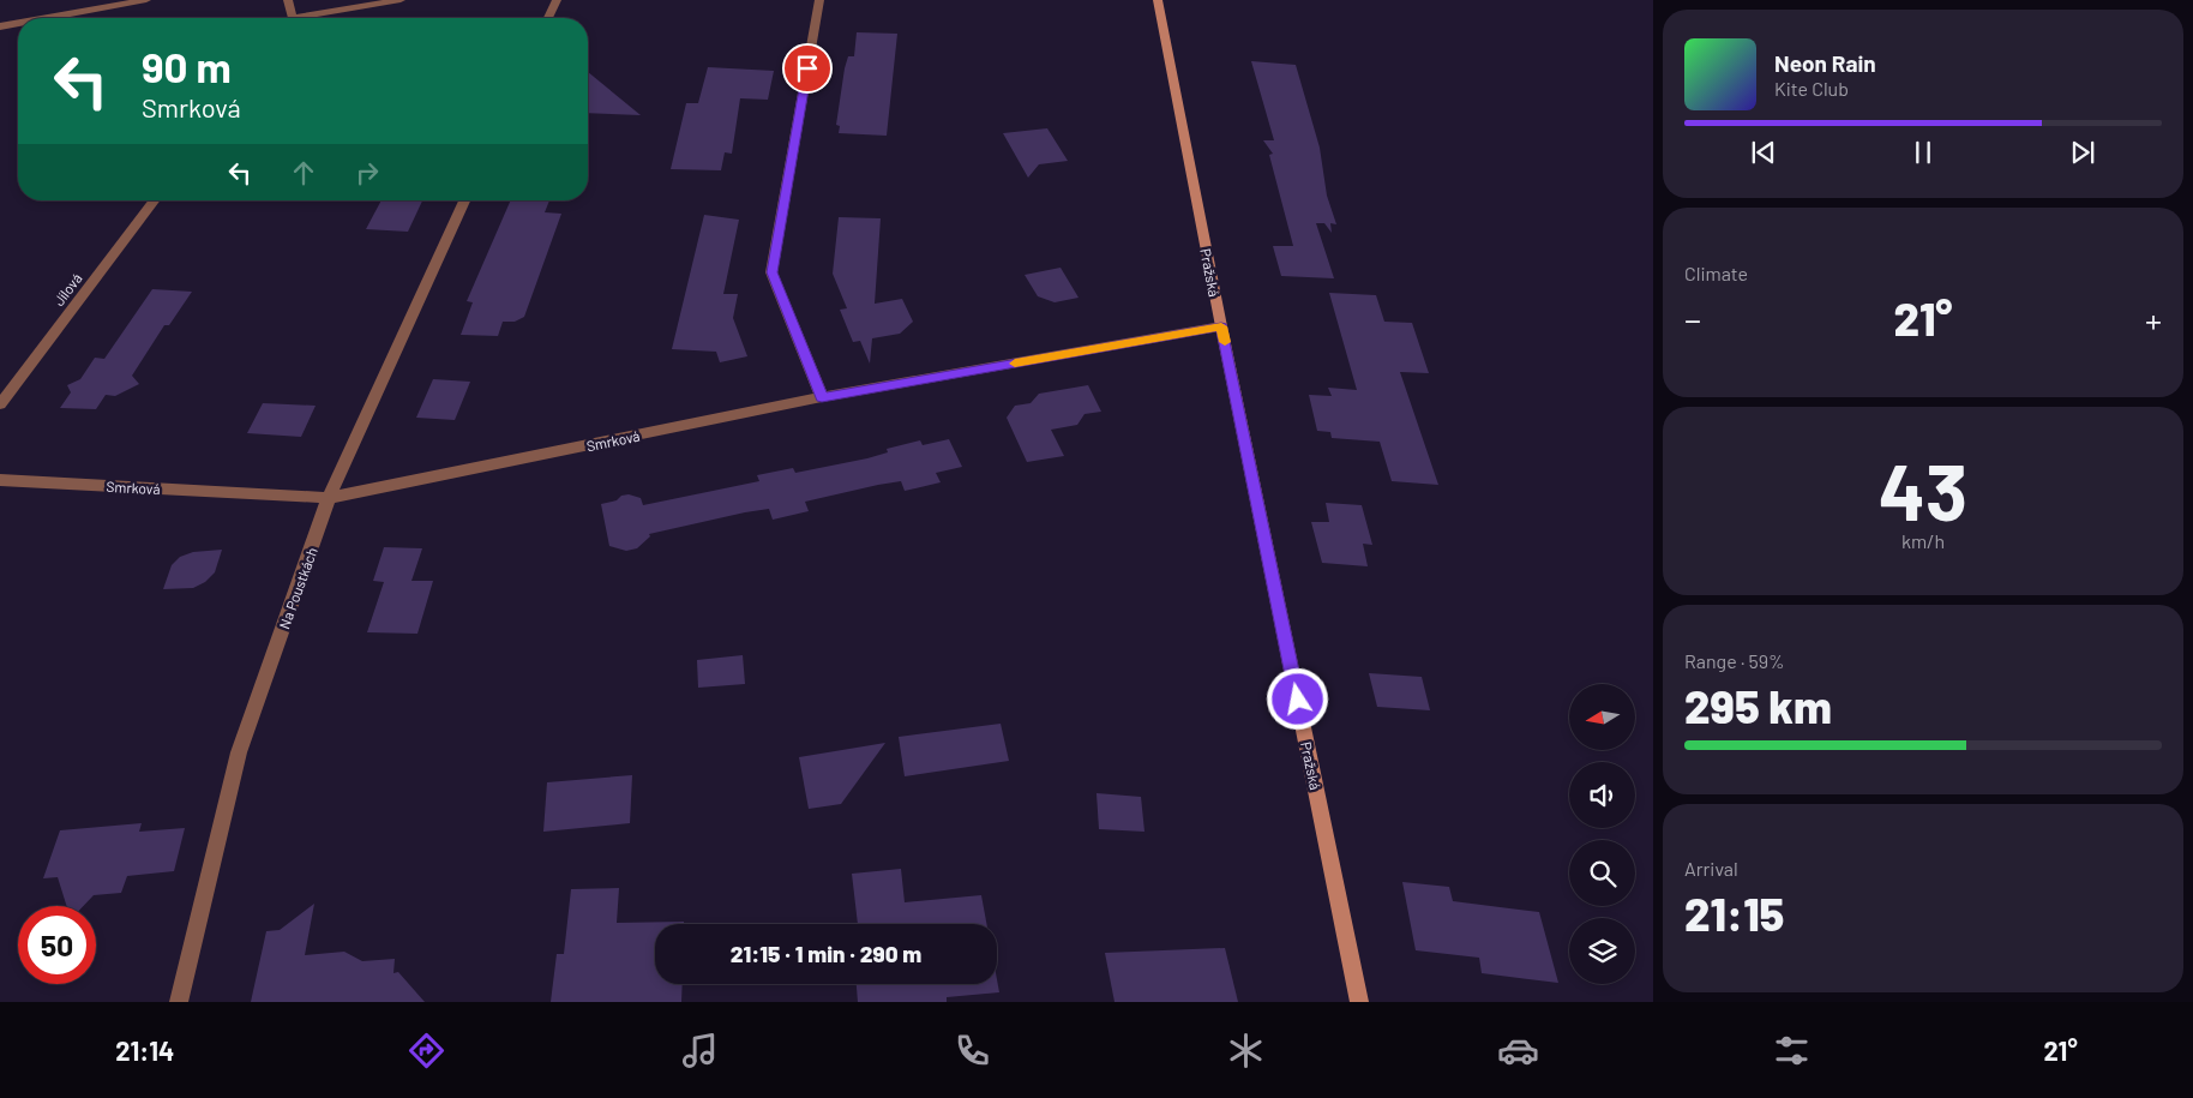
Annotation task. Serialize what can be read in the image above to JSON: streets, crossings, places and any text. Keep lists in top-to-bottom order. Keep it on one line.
{"streets":{"main road":["Pražská"],"street":["Jílová","Smrková","Na Poustkách"]},"crossings":[["Pražská","Smrková"],["Smrková","Na Poustkách"]],"north":"left","page":{"turn":["90 m","Smrková"],"song":["Neon Rain","Kite Club"],"tile":["Climate",["43","km/h"],["Range · 59%","295 km"],["Arrival","21:15"]],"heat":["−","21°","+"],"limit":"50","trip":"21:15 · 1 min · 290 m","tabs":["21:14","21°"]}}
